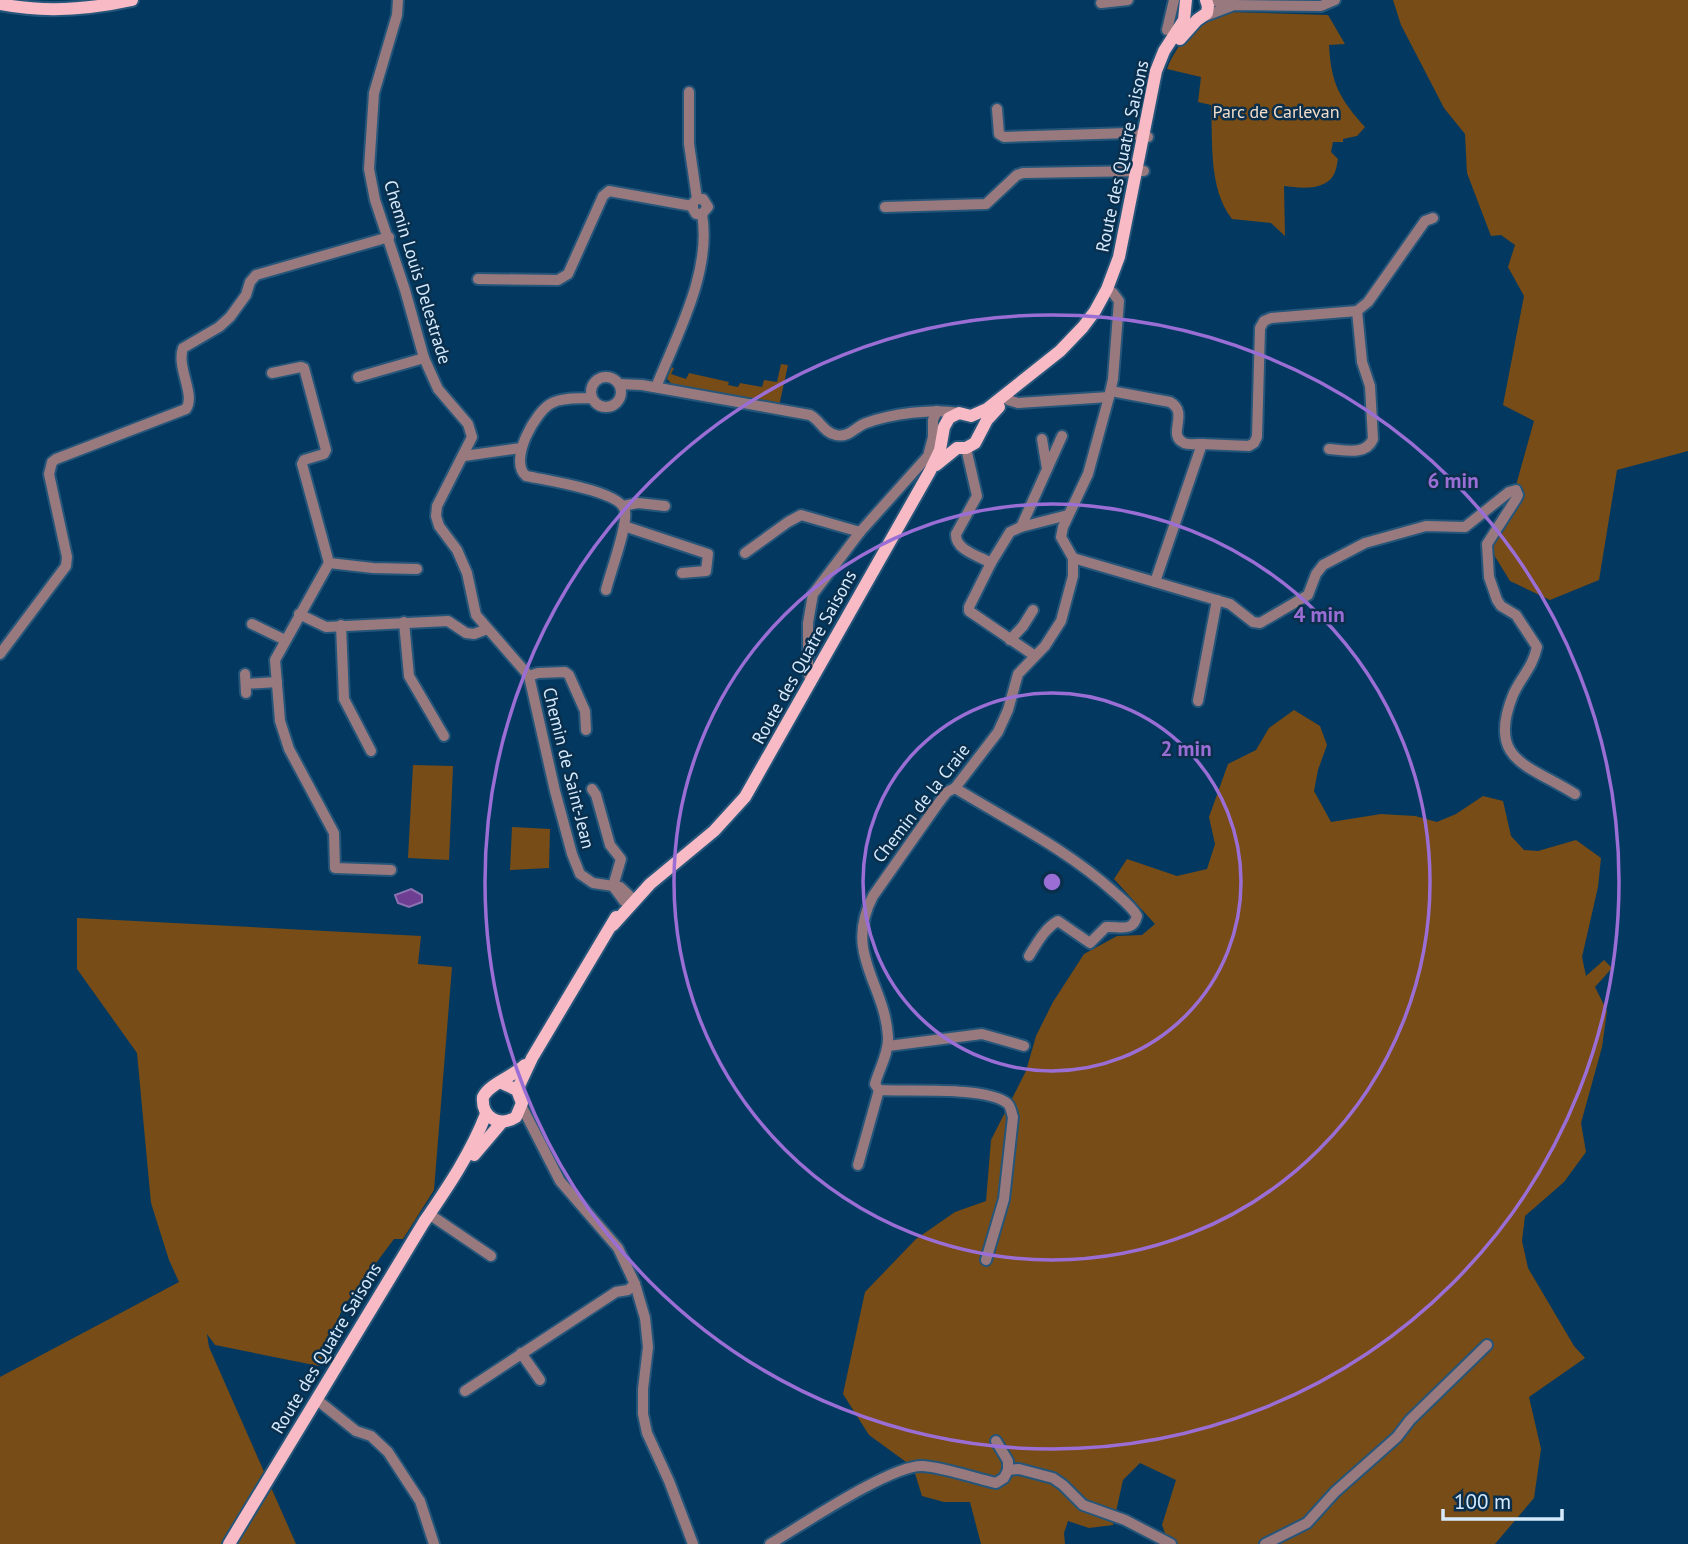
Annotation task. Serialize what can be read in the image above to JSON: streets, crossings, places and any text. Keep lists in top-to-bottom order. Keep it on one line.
{"streets":{"main road":["Route des Quatre Saisons"],"street":["Chemin Louis Delestrade","Chemin de Saint-Jean","Chemin de la Craie"]},"crossings":[["Route des Quatre Saisons","Chemin de Saint-Jean"],["Route des Quatre Saisons","Chemin de la Craie"],["Chemin Louis Delestrade","Chemin de Saint-Jean"]],"parks":["Parc de Carlevan"],"scale_bar":"100 m","rings":["6 min","4 min","2 min"]}
